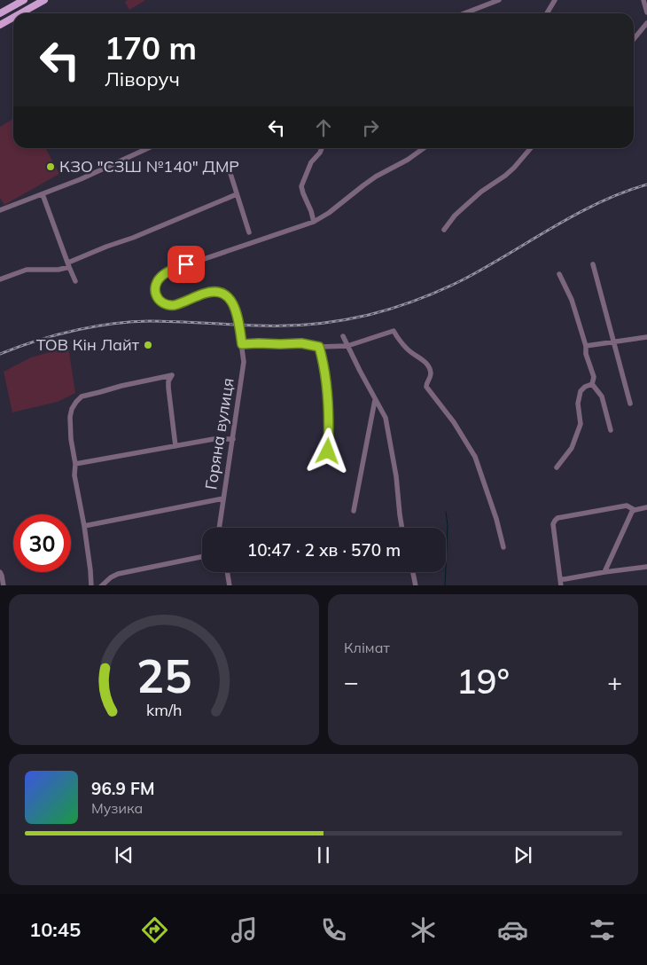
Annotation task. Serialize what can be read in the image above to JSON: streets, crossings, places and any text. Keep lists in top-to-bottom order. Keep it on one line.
{"streets":{"street":["Горяна вулиця"]},"places":["КЗО \"СЗШ №140\" ДМР","ТОВ Кін Лайт"],"page":{"turn":["170 m","Ліворуч"],"limit":"30","trip":"10:47 · 2 хв · 570 m","tile":"Клімат","heat":["−","19°","+"],"song":["96.9 FM","Музика"],"tabs":"10:45","gauge":["25","km/h"]}}
